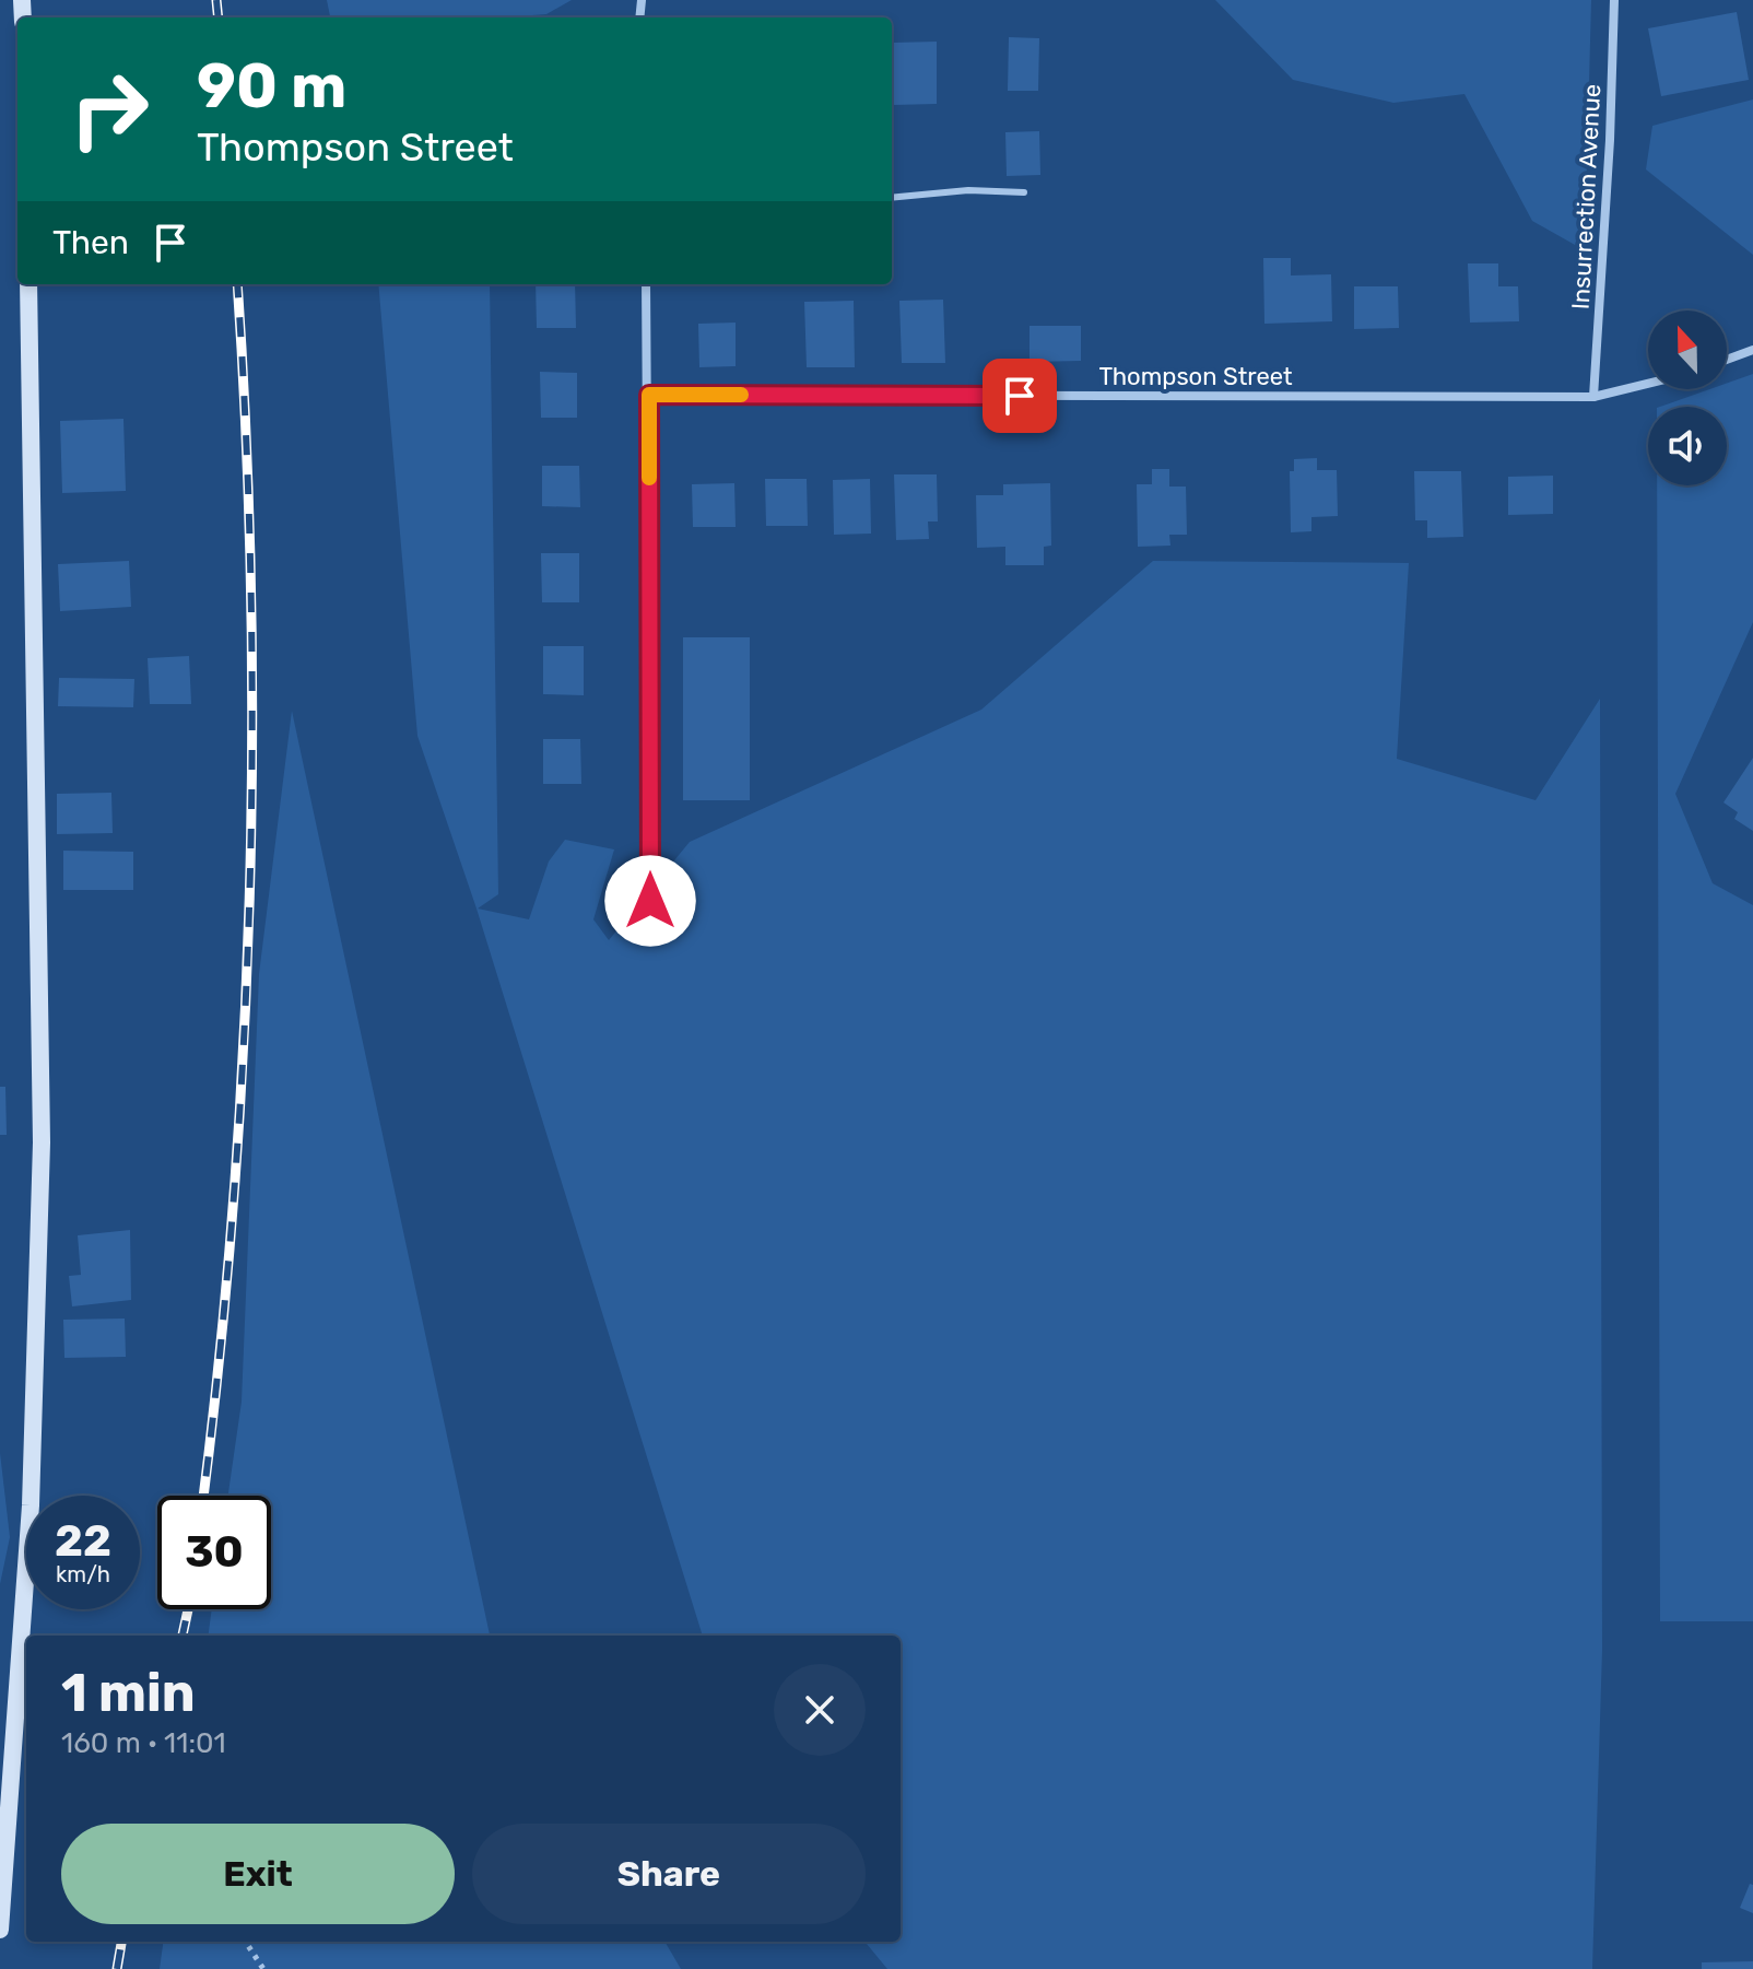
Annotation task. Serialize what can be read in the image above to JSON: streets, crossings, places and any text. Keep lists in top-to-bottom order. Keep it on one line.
{"streets":{"street":["Insurrection Avenue","Thompson Street"]},"crossings":[["Insurrection Avenue","Thompson Street"]],"north":"top","page":{"turn":["90 m","Thompson Street"],"then":"Then","speed":"22 km/h","limit":"30","heading":["1 min","160 m · 11:01"],"buttons":["Exit","Share"]}}
